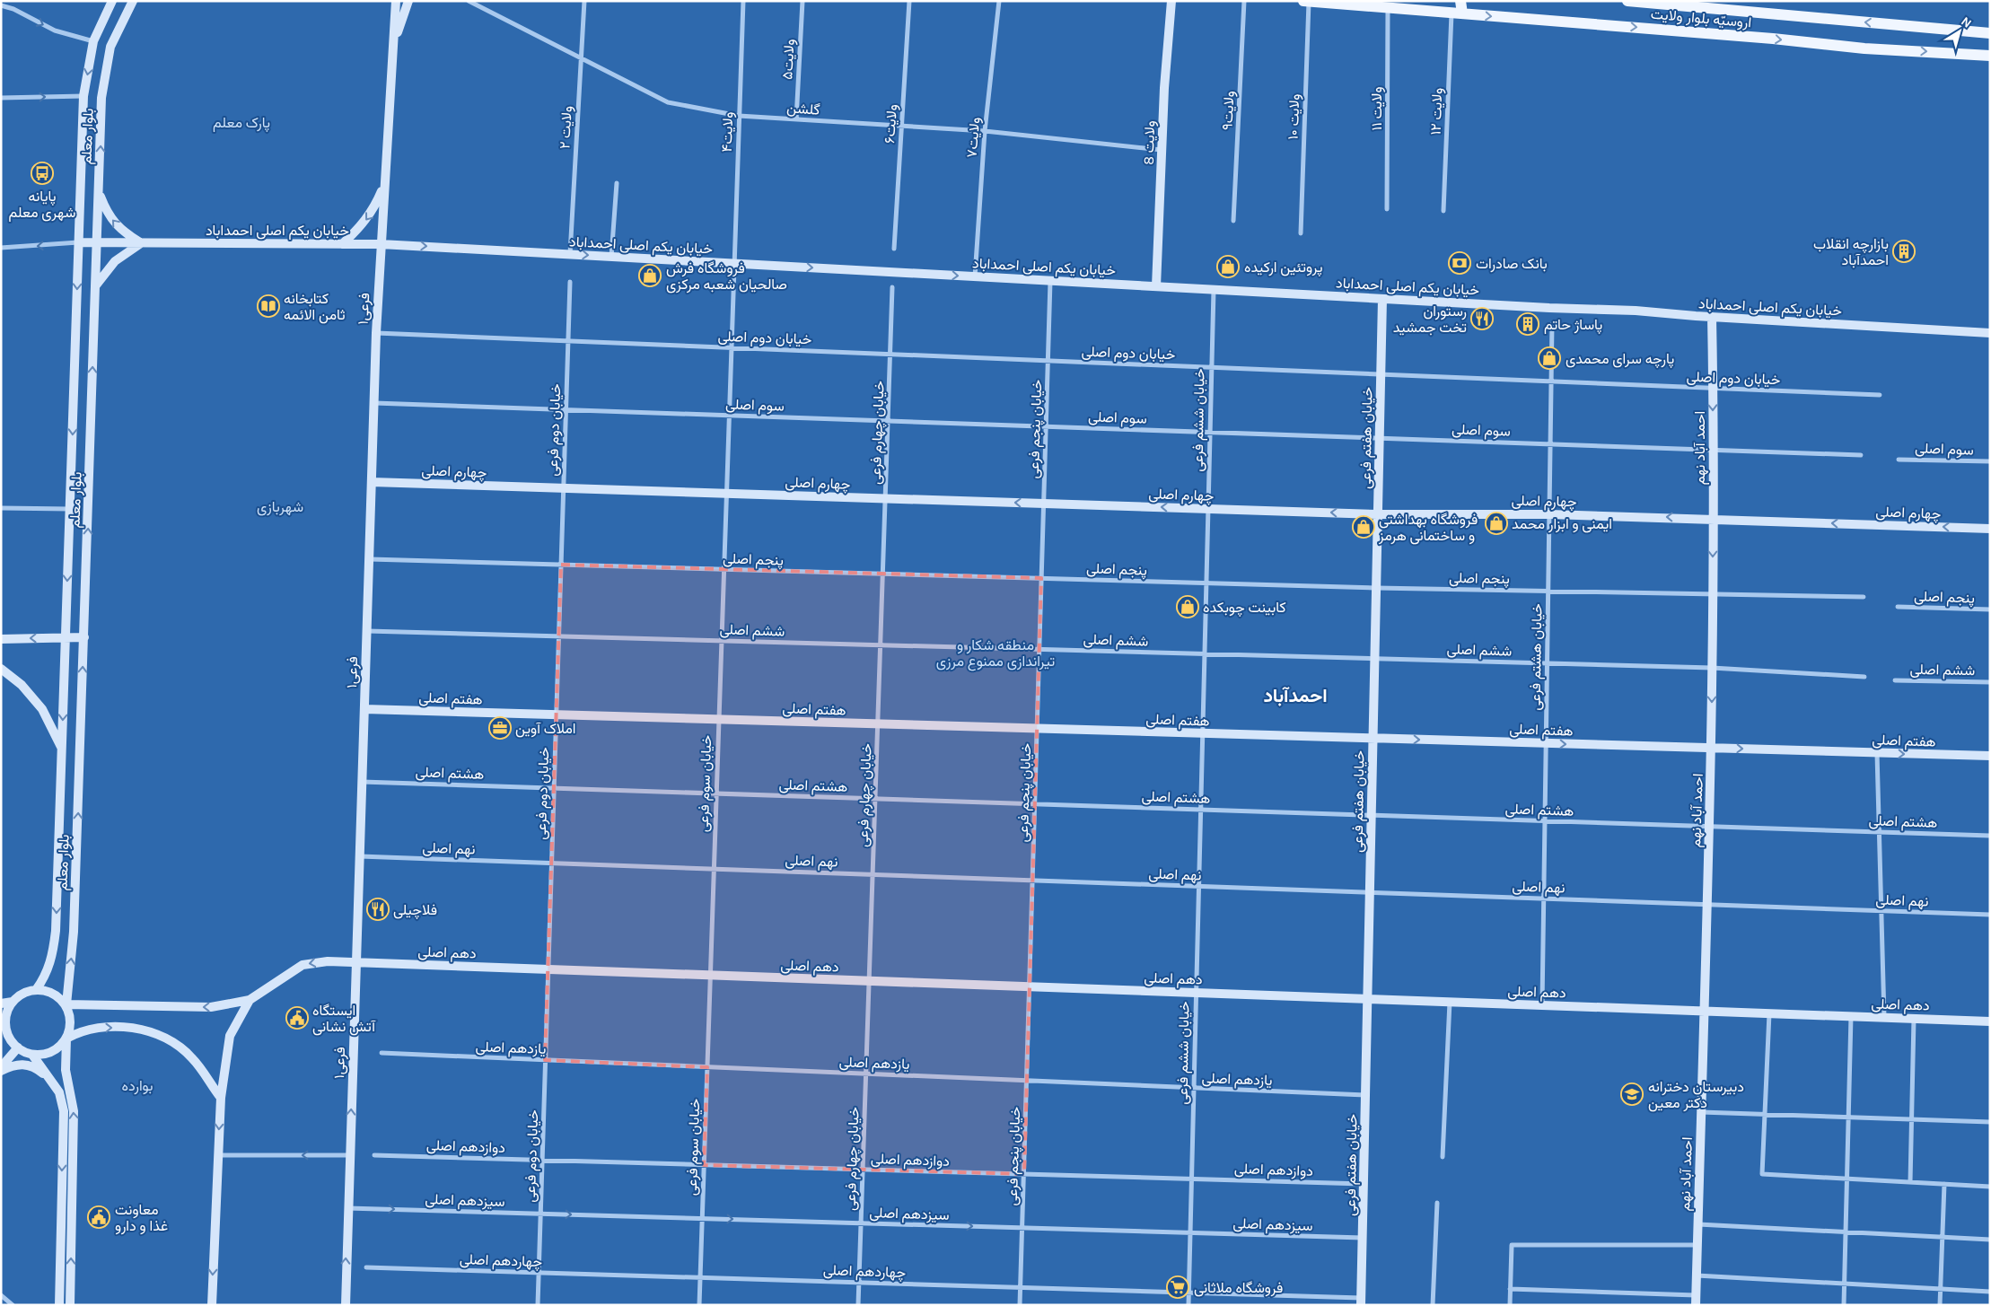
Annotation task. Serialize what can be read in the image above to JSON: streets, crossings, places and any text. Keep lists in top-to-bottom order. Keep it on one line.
{"streets":{"main road":["اروسیّه بلوار ولایت"],"street":["ولایت۵","گلشن","ولایت ۱۱","ولایت۹","ولایت ۱۲","ولایت ۱۰","ولایت۶","ولایت ۲","ولایت۴","بلوار معلم","ولایت۷","ولایت 8","خیابان یکم اصلی احمداباد","فرعی۱","خیابان دوم اصلی","سوم اصلی","خیابان ششم فرعی","خیابان پنجم فرعی","خیابان دوم فرعی","خیابان چهارم فرعی","خیابان هفتم فرعی","احمد آباد نهم","چهارم اصلی","پنجم اصلی","ششم اصلی","خیابان هشتم فرعی","هفتم اصلی","هشتم اصلی","خیابان سوم فرعی","نهم اصلی","دهم اصلی","یازدهم اصلی","دوازدهم اصلی","سیزدهم اصلی","چهاردهم اصلی"]},"crossings":[["اروسیّه بلوار ولایت","ولایت ۱۱"],["اروسیّه بلوار ولایت","ولایت ۱۲"],["اروسیّه بلوار ولایت","ولایت ۱۰"],["ولایت۵","گلشن"],["گلشن","ولایت۶"],["گلشن","ولایت ۲"],["گلشن","ولایت۴"],["گلشن","ولایت۷"],["گلشن","ولایت 8"],["ولایت ۲","خیابان یکم اصلی احمداباد"],["ولایت۴","خیابان یکم اصلی احمداباد"],["ولایت۴","خیابان سوم فرعی"],["بلوار معلم","خیابان یکم اصلی احمداباد"],["ولایت۷","خیابان یکم اصلی احمداباد"],["ولایت 8","خیابان یکم اصلی احمداباد"],["خیابان یکم اصلی احمداباد","فرعی۱"],["خیابان یکم اصلی احمداباد","خیابان ششم فرعی"],["خیابان یکم اصلی احمداباد","خیابان پنجم فرعی"],["خیابان یکم اصلی احمداباد","خیابان هفتم فرعی"],["خیابان یکم اصلی احمداباد","احمد آباد نهم"],["خیابان یکم اصلی احمداباد","خیابان سوم فرعی"],["فرعی۱","خیابان دوم اصلی"],["فرعی۱","سوم اصلی"],["فرعی۱","چهارم اصلی"],["فرعی۱","پنجم اصلی"],["فرعی۱","ششم اصلی"],["فرعی۱","هفتم اصلی"],["فرعی۱","هشتم اصلی"],["فرعی۱","نهم اصلی"],["فرعی۱","دهم اصلی"],["فرعی۱","سیزدهم اصلی"],["خیابان دوم اصلی","خیابان ششم فرعی"],["خیابان دوم اصلی","خیابان پنجم فرعی"],["خیابان دوم اصلی","خیابان دوم فرعی"],["خیابان دوم اصلی","خیابان چهارم فرعی"],["خیابان دوم اصلی","خیابان هفتم فرعی"],["خیابان دوم اصلی","احمد آباد نهم"],["خیابان دوم اصلی","خیابان هشتم فرعی"],["خیابان دوم اصلی","خیابان سوم فرعی"],["سوم اصلی","خیابان ششم فرعی"],["سوم اصلی","خیابان پنجم فرعی"],["سوم اصلی","خیابان دوم فرعی"],["سوم اصلی","خیابان چهارم فرعی"],["سوم اصلی","خیابان هفتم فرعی"],["سوم اصلی","احمد آباد نهم"],["سوم اصلی","خیابان هشتم فرعی"],["سوم اصلی","خیابان سوم فرعی"],["خیابان ششم فرعی","چهارم اصلی"],["خیابان ششم فرعی","پنجم اصلی"],["خیابان ششم فرعی","ششم اصلی"],["خیابان ششم فرعی","هفتم اصلی"],["خیابان ششم فرعی","هشتم اصلی"],["خیابان ششم فرعی","نهم اصلی"],["خیابان ششم فرعی","دهم اصلی"],["خیابان ششم فرعی","یازدهم اصلی"],["خیابان ششم فرعی","دوازدهم اصلی"],["خیابان ششم فرعی","سیزدهم اصلی"],["خیابان ششم فرعی","چهاردهم اصلی"],["خیابان پنجم فرعی","چهارم اصلی"],["خیابان پنجم فرعی","پنجم اصلی"],["خیابان پنجم فرعی","ششم اصلی"],["خیابان پنجم فرعی","هفتم اصلی"],["خیابان پنجم فرعی","هشتم اصلی"],["خیابان پنجم فرعی","نهم اصلی"],["خیابان پنجم فرعی","دهم اصلی"],["خیابان پنجم فرعی","یازدهم اصلی"],["خیابان پنجم فرعی","دوازدهم اصلی"],["خیابان پنجم فرعی","سیزدهم اصلی"],["خیابان پنجم فرعی","چهاردهم اصلی"],["خیابان دوم فرعی","چهارم اصلی"],["خیابان دوم فرعی","پنجم اصلی"],["خیابان دوم فرعی","ششم اصلی"],["خیابان دوم فرعی","هفتم اصلی"],["خیابان دوم فرعی","هشتم اصلی"],["خیابان دوم فرعی","نهم اصلی"],["خیابان دوم فرعی","دهم اصلی"],["خیابان دوم فرعی","یازدهم اصلی"],["خیابان دوم فرعی","دوازدهم اصلی"],["خیابان دوم فرعی","سیزدهم اصلی"],["خیابان دوم فرعی","چهاردهم اصلی"],["خیابان چهارم فرعی","چهارم اصلی"],["خیابان چهارم فرعی","پنجم اصلی"],["خیابان چهارم فرعی","ششم اصلی"],["خیابان چهارم فرعی","هفتم اصلی"],["خیابان چهارم فرعی","هشتم اصلی"],["خیابان چهارم فرعی","نهم اصلی"],["خیابان چهارم فرعی","دهم اصلی"],["خیابان چهارم فرعی","یازدهم اصلی"],["خیابان چهارم فرعی","دوازدهم اصلی"],["خیابان چهارم فرعی","سیزدهم اصلی"],["خیابان چهارم فرعی","چهاردهم اصلی"],["خیابان هفتم فرعی","چهارم اصلی"],["خیابان هفتم فرعی","پنجم اصلی"],["خیابان هفتم فرعی","ششم اصلی"],["خیابان هفتم فرعی","هفتم اصلی"],["خیابان هفتم فرعی","هشتم اصلی"],["خیابان هفتم فرعی","نهم اصلی"],["خیابان هفتم فرعی","دهم اصلی"],["خیابان هفتم فرعی","یازدهم اصلی"],["خیابان هفتم فرعی","دوازدهم اصلی"],["خیابان هفتم فرعی","سیزدهم اصلی"],["خیابان هفتم فرعی","چهاردهم اصلی"],["احمد آباد نهم","چهارم اصلی"],["احمد آباد نهم","پنجم اصلی"],["احمد آباد نهم","ششم اصلی"],["احمد آباد نهم","هفتم اصلی"],["احمد آباد نهم","هشتم اصلی"],["احمد آباد نهم","نهم اصلی"],["احمد آباد نهم","دهم اصلی"],["چهارم اصلی","خیابان هشتم فرعی"],["چهارم اصلی","خیابان سوم فرعی"],["پنجم اصلی","خیابان هشتم فرعی"],["پنجم اصلی","خیابان سوم فرعی"],["ششم اصلی","خیابان هشتم فرعی"],["ششم اصلی","خیابان سوم فرعی"],["خیابان هشتم فرعی","هفتم اصلی"],["خیابان هشتم فرعی","هشتم اصلی"],["خیابان هشتم فرعی","نهم اصلی"],["خیابان هشتم فرعی","دهم اصلی"],["هفتم اصلی","خیابان سوم فرعی"],["هشتم اصلی","خیابان سوم فرعی"],["خیابان سوم فرعی","نهم اصلی"],["خیابان سوم فرعی","دهم اصلی"],["خیابان سوم فرعی","یازدهم اصلی"],["خیابان سوم فرعی","دوازدهم اصلی"],["خیابان سوم فرعی","سیزدهم اصلی"],["خیابان سوم فرعی","چهاردهم اصلی"]],"one_way":["چهارم اصلی","هفتم اصلی","سیزدهم اصلی"],"districts":["احمدآباد"],"parks":["پارک معلم","شهربازی","منطقه شکار و تیراندازی ممنوع مرزی","بوارده"],"places":{"bus stop":["پایانه شهری معلم"],"building":["بازارچه انقلاب احمدآباد","پاساژ حاتم"],"bank":["بانک صادرات"],"shop":["پروتئین ارکیده","فروشگاه فرش صالحیان شعبه مرکزی","پارچه سرای محمدی","ایمنی و ابزار محمد","فروشگاه بهداشتی و ساختمانی هرمز","كابينت چوبكده"],"library":["کتابخانه ثامن الائمه"],"restaurant":["رستوران تخت جمشید","فلاچیلی"],"office":["املاک آوین"],"public building":["ایستگاه آتش نشانی","معاونت غذا و دارو"],"school or university":["دبیرستان دخترانه دکتر معین"],"supermarket":["فروشگاه ملاثانی"]},"north":"top right"}
